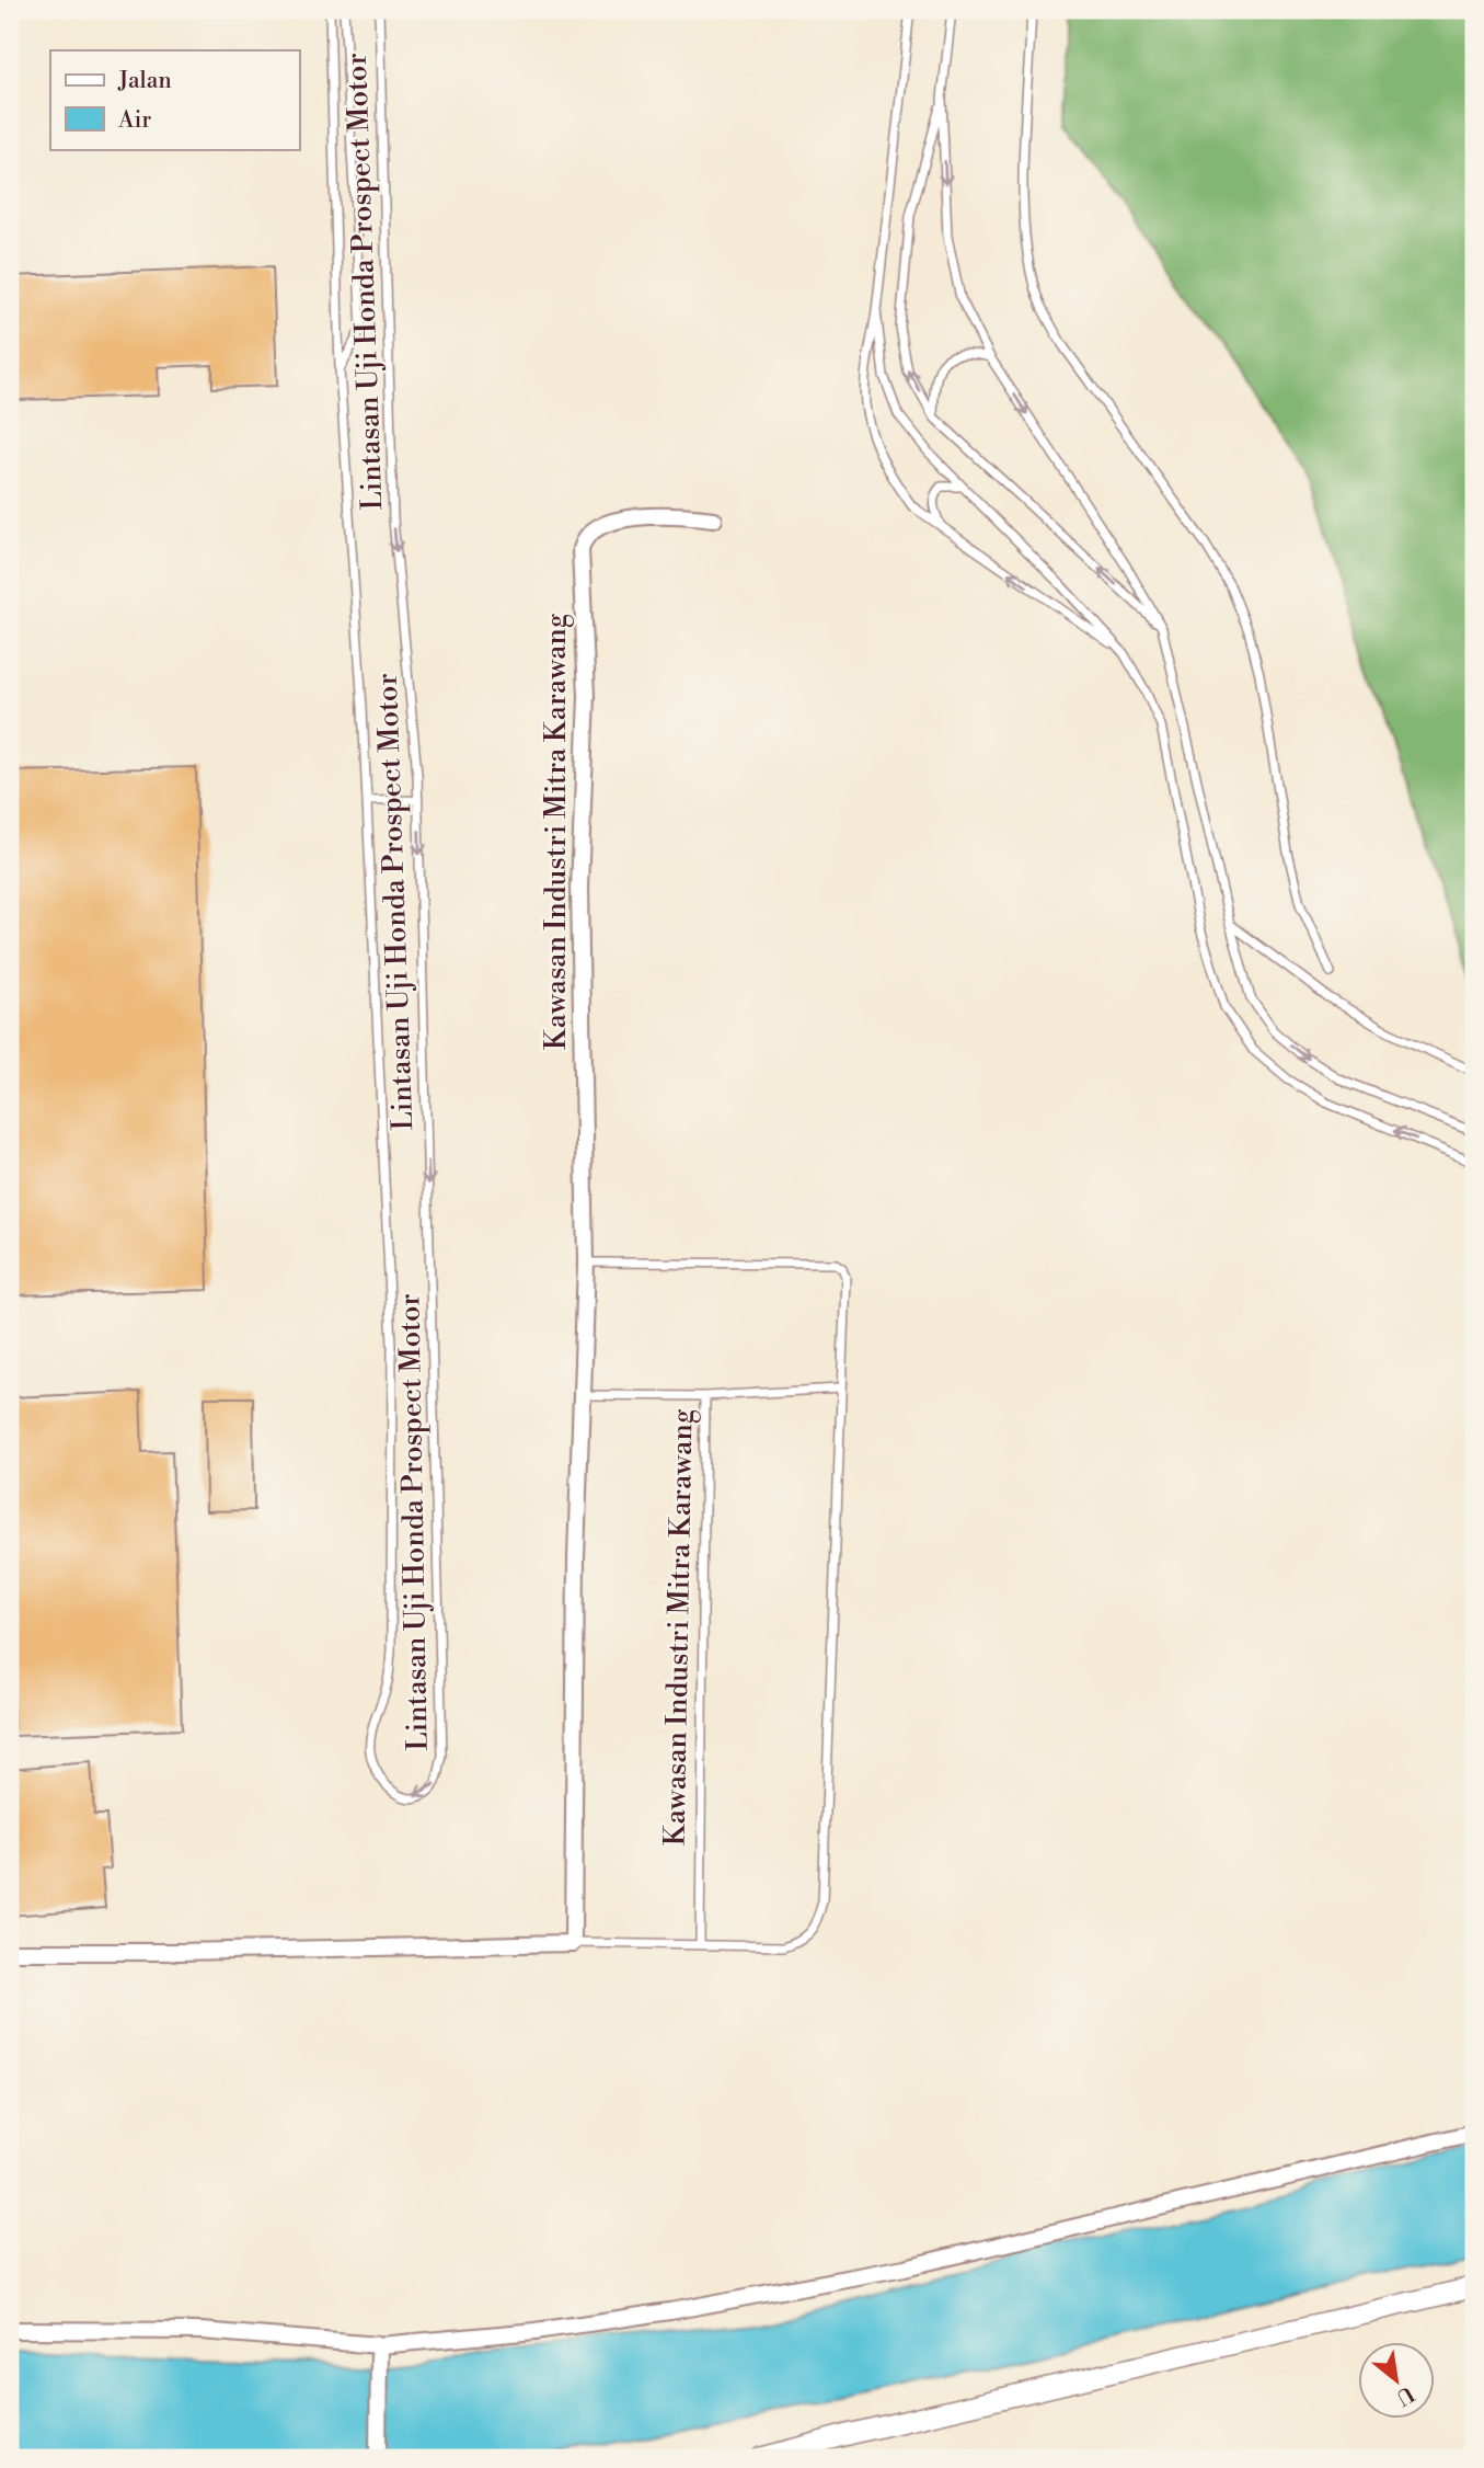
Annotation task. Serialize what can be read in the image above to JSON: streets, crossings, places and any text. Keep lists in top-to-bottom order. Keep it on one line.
{"streets":{"street":["Kawasan Industri Mitra Karawang"],"lane":["Lintasan Uji Honda Prospect Motor"]},"legend":["Jalan","Air"],"north":"bottom right"}
